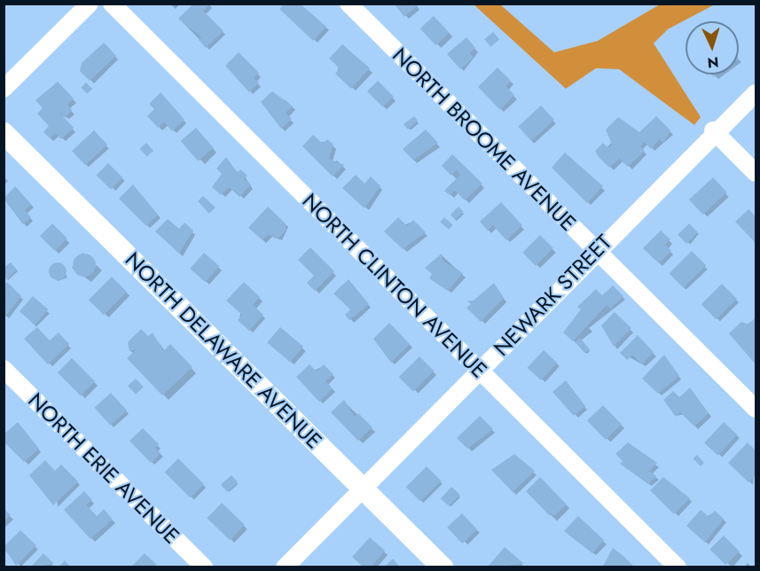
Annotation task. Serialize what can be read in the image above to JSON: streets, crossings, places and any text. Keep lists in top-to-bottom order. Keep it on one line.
{"streets":{"street":["NORTH BROOME AVENUE","NORTH CLINTON AVENUE","NEWARK STREET","NORTH DELAWARE AVENUE","NORTH ERIE AVENUE"]},"crossings":[["NORTH BROOME AVENUE","NEWARK STREET"],["NORTH CLINTON AVENUE","NEWARK STREET"],["NEWARK STREET","NORTH DELAWARE AVENUE"]],"north":"bottom"}
